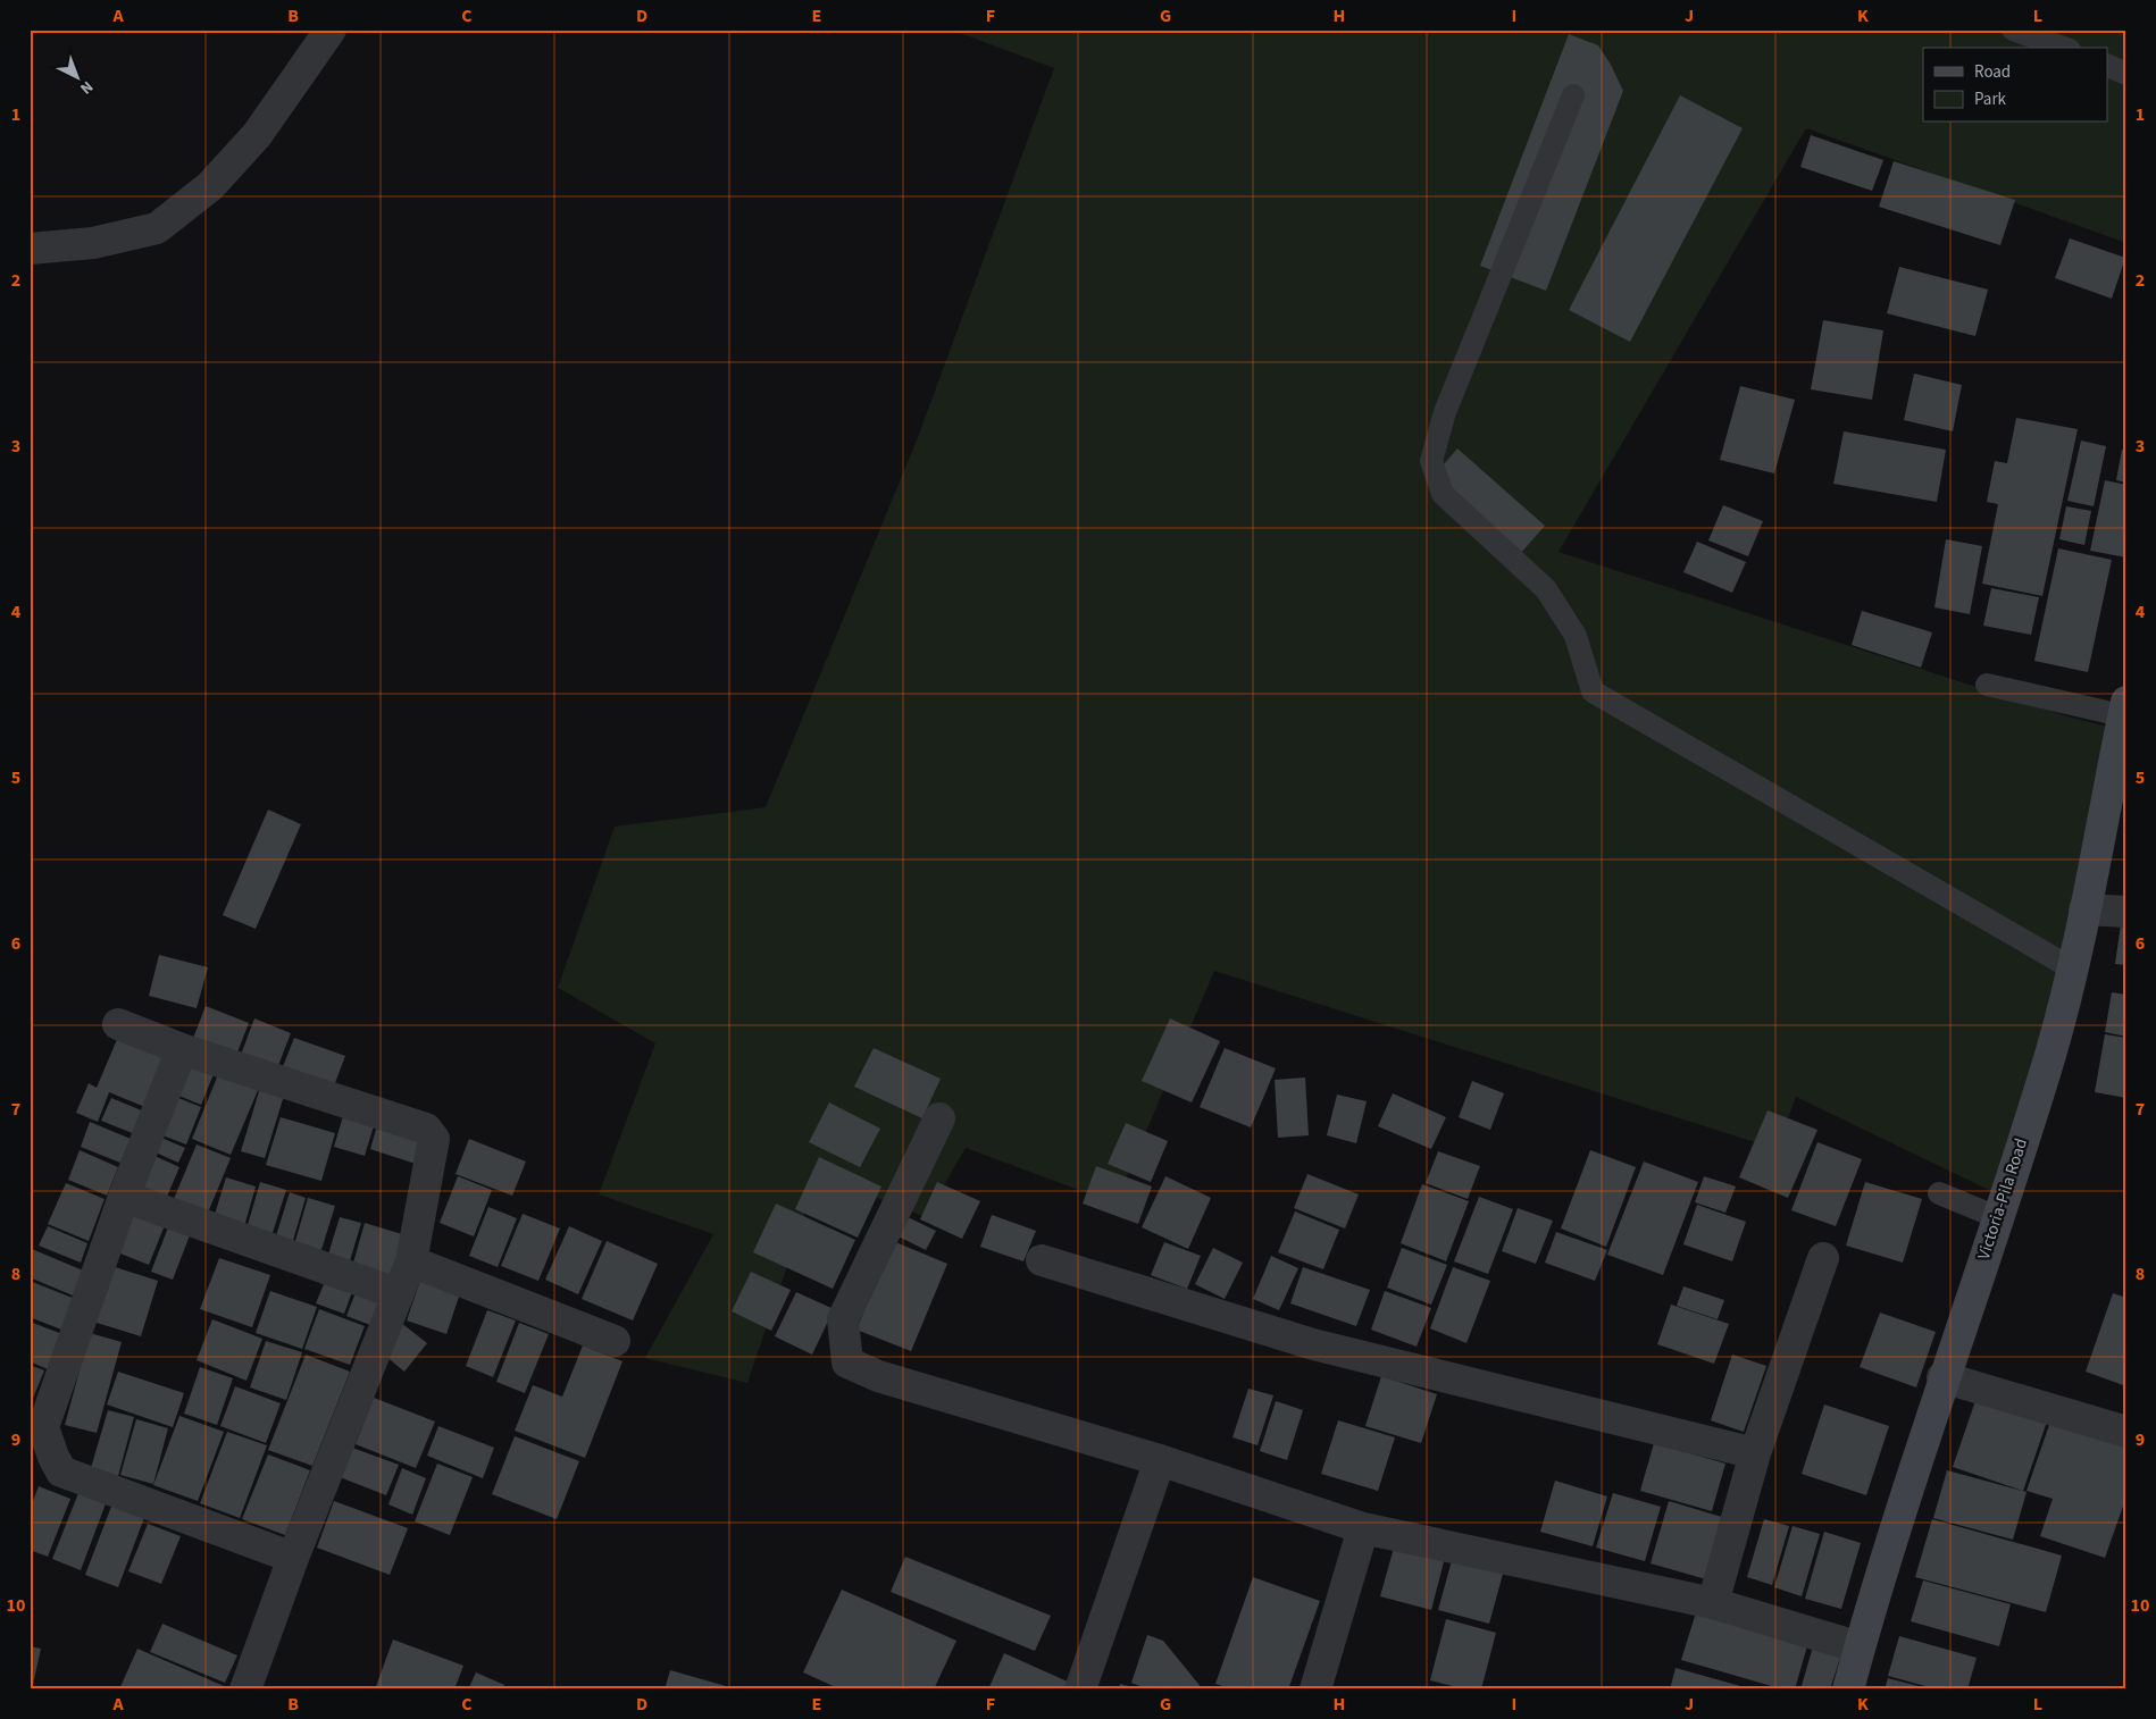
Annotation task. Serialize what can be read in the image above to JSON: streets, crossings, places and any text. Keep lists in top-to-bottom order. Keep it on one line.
{"streets":{"main road":["Victoria-Pila Road"]},"legend":["Road","Park"],"north":"bottom right","grid":{"columns":["A","B","C","D","E","F","G","H","I","J","K","L"],"rows":["1","2","3","4","5","6","7","8","9","10"]}}
